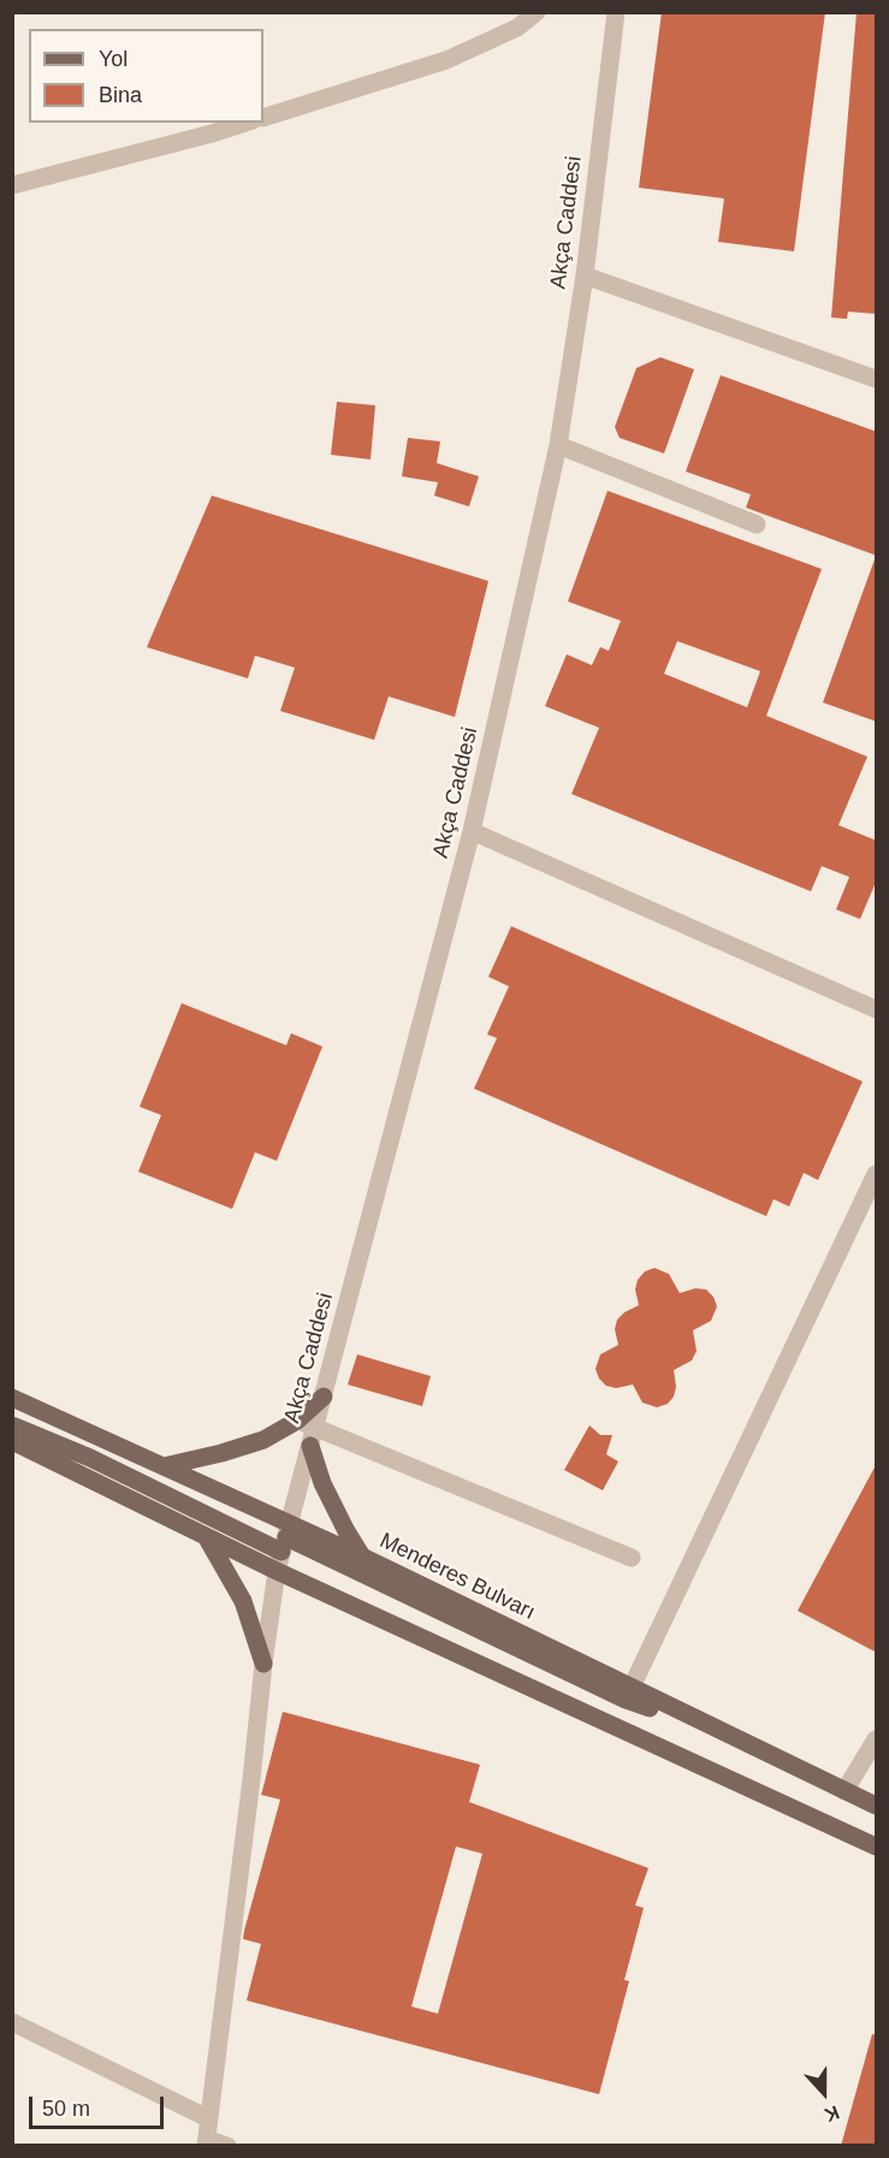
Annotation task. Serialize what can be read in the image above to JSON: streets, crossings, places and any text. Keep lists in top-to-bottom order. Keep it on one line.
{"streets":{"main road":["Menderes Bulvarı"],"street":["Akça Caddesi"]},"crossings":[["Akça Caddesi","Menderes Bulvarı"]],"legend":["Yol","Bina"],"scale_bar":"50 m","north":"bottom"}
